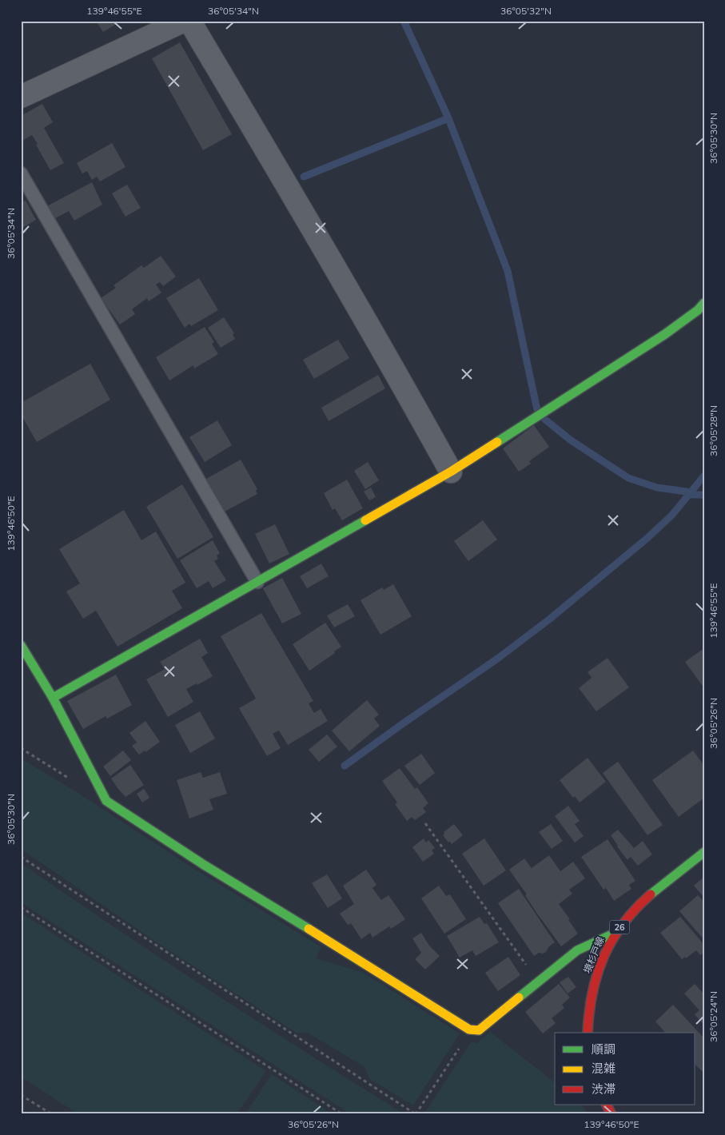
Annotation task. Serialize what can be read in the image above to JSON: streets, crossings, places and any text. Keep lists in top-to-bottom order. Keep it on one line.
{"streets":{"street":["26","境杉戸線"]},"legend":["順調","混雑","渋滞"],"coordinates":["139°46'55\"E","36°05'34\"N","36°05'32\"N","36°05'30\"N","36°05'28\"N","139°46'50\"E","36°05'26\"N","36°05'24\"N"]}
